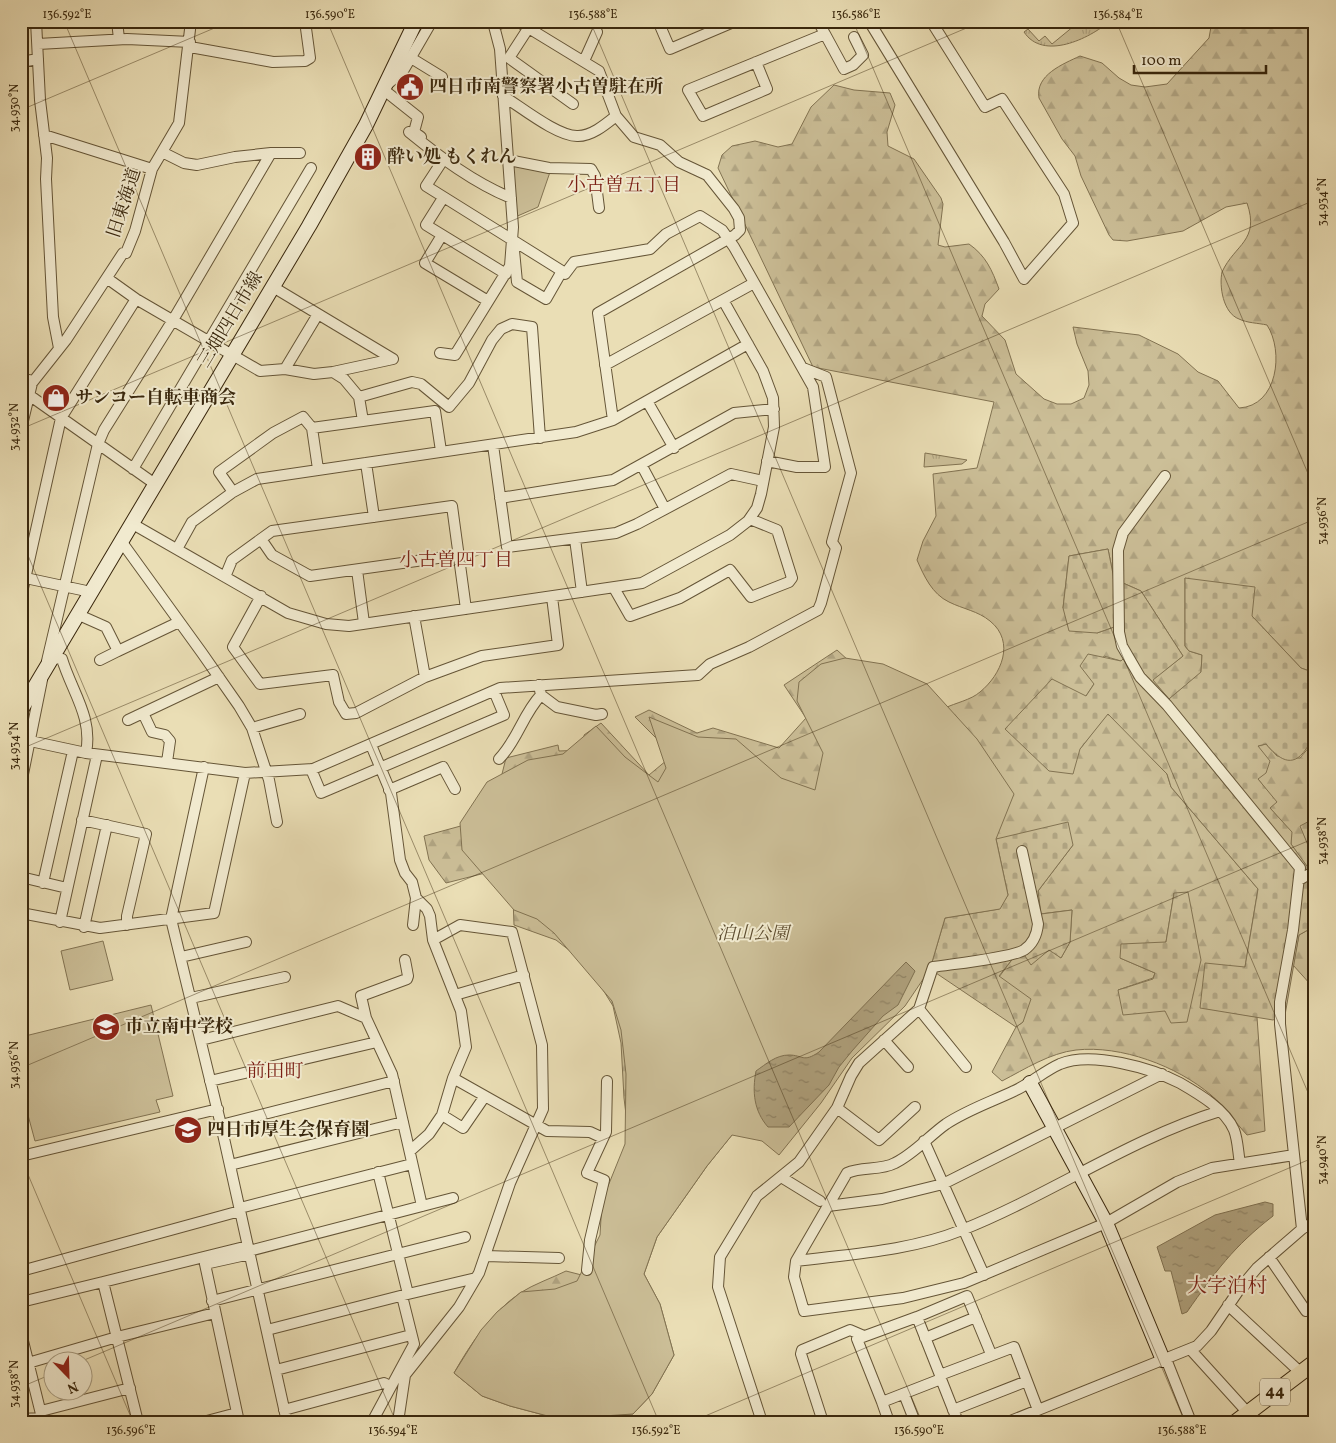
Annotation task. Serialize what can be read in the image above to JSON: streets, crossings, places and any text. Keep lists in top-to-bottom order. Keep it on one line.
{"streets":{"main road":["三畑四日市線","44"],"street":["旧東海道"]},"districts":["小古曽五丁目","小古曽四丁目","前田町","大字泊村"],"parks":["泊山公園"],"places":{"public building":["四日市南警察署小古曽駐在所"],"building":["酔い処 もくれん"],"shop":["サンコー自転車商会"],"school or university":["市立南中学校","四日市厚生会保育園"]},"scale_bar":"100 m","north":"bottom right","coordinates":["136.592°E","136.590°E","136.588°E","136.586°E","136.584°E","34.930°N","34.934°N","34.932°N","34.936°N","34.938°N","34.940°N","136.596°E","136.594°E"]}
